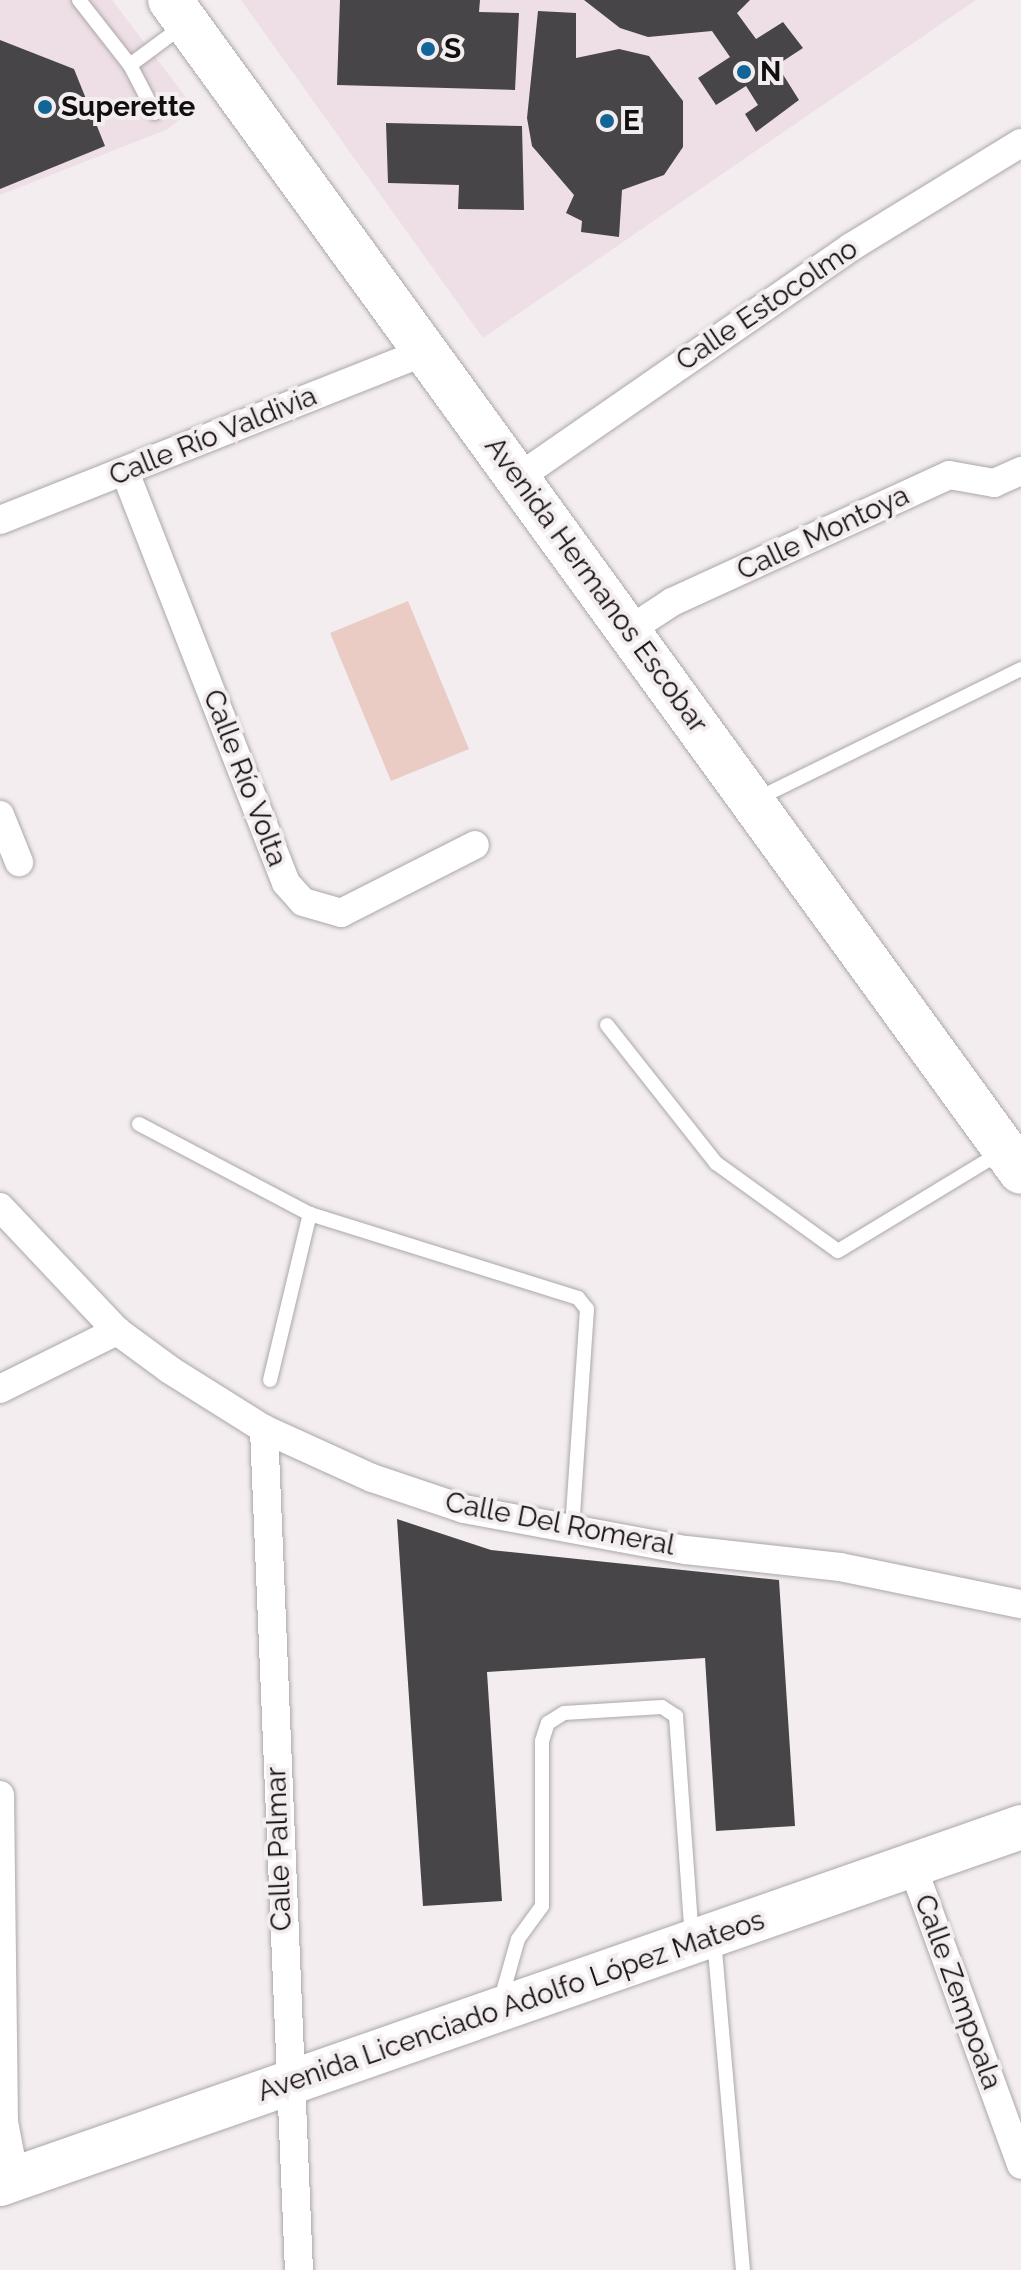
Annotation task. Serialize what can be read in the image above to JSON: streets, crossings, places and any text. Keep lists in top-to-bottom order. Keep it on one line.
{"streets":{"main road":["Avenida Hermanos Escobar","Avenida Licenciado Adolfo López Mateos"],"street":["Calle Estocolmo","Calle Río Valdivia","Calle Montoya","Calle Río Volta","Calle Del Romeral","Calle Palmar","Calle Zempoala"]},"crossings":[["Calle Estocolmo","Avenida Hermanos Escobar"],["Calle Río Valdivia","Avenida Hermanos Escobar"],["Calle Río Valdivia","Calle Río Volta"],["Calle Montoya","Avenida Hermanos Escobar"],["Calle Del Romeral","Calle Palmar"],["Calle Palmar","Avenida Licenciado Adolfo López Mateos"],["Calle Zempoala","Avenida Licenciado Adolfo López Mateos"]],"places":["S","N","Superette","E"]}
